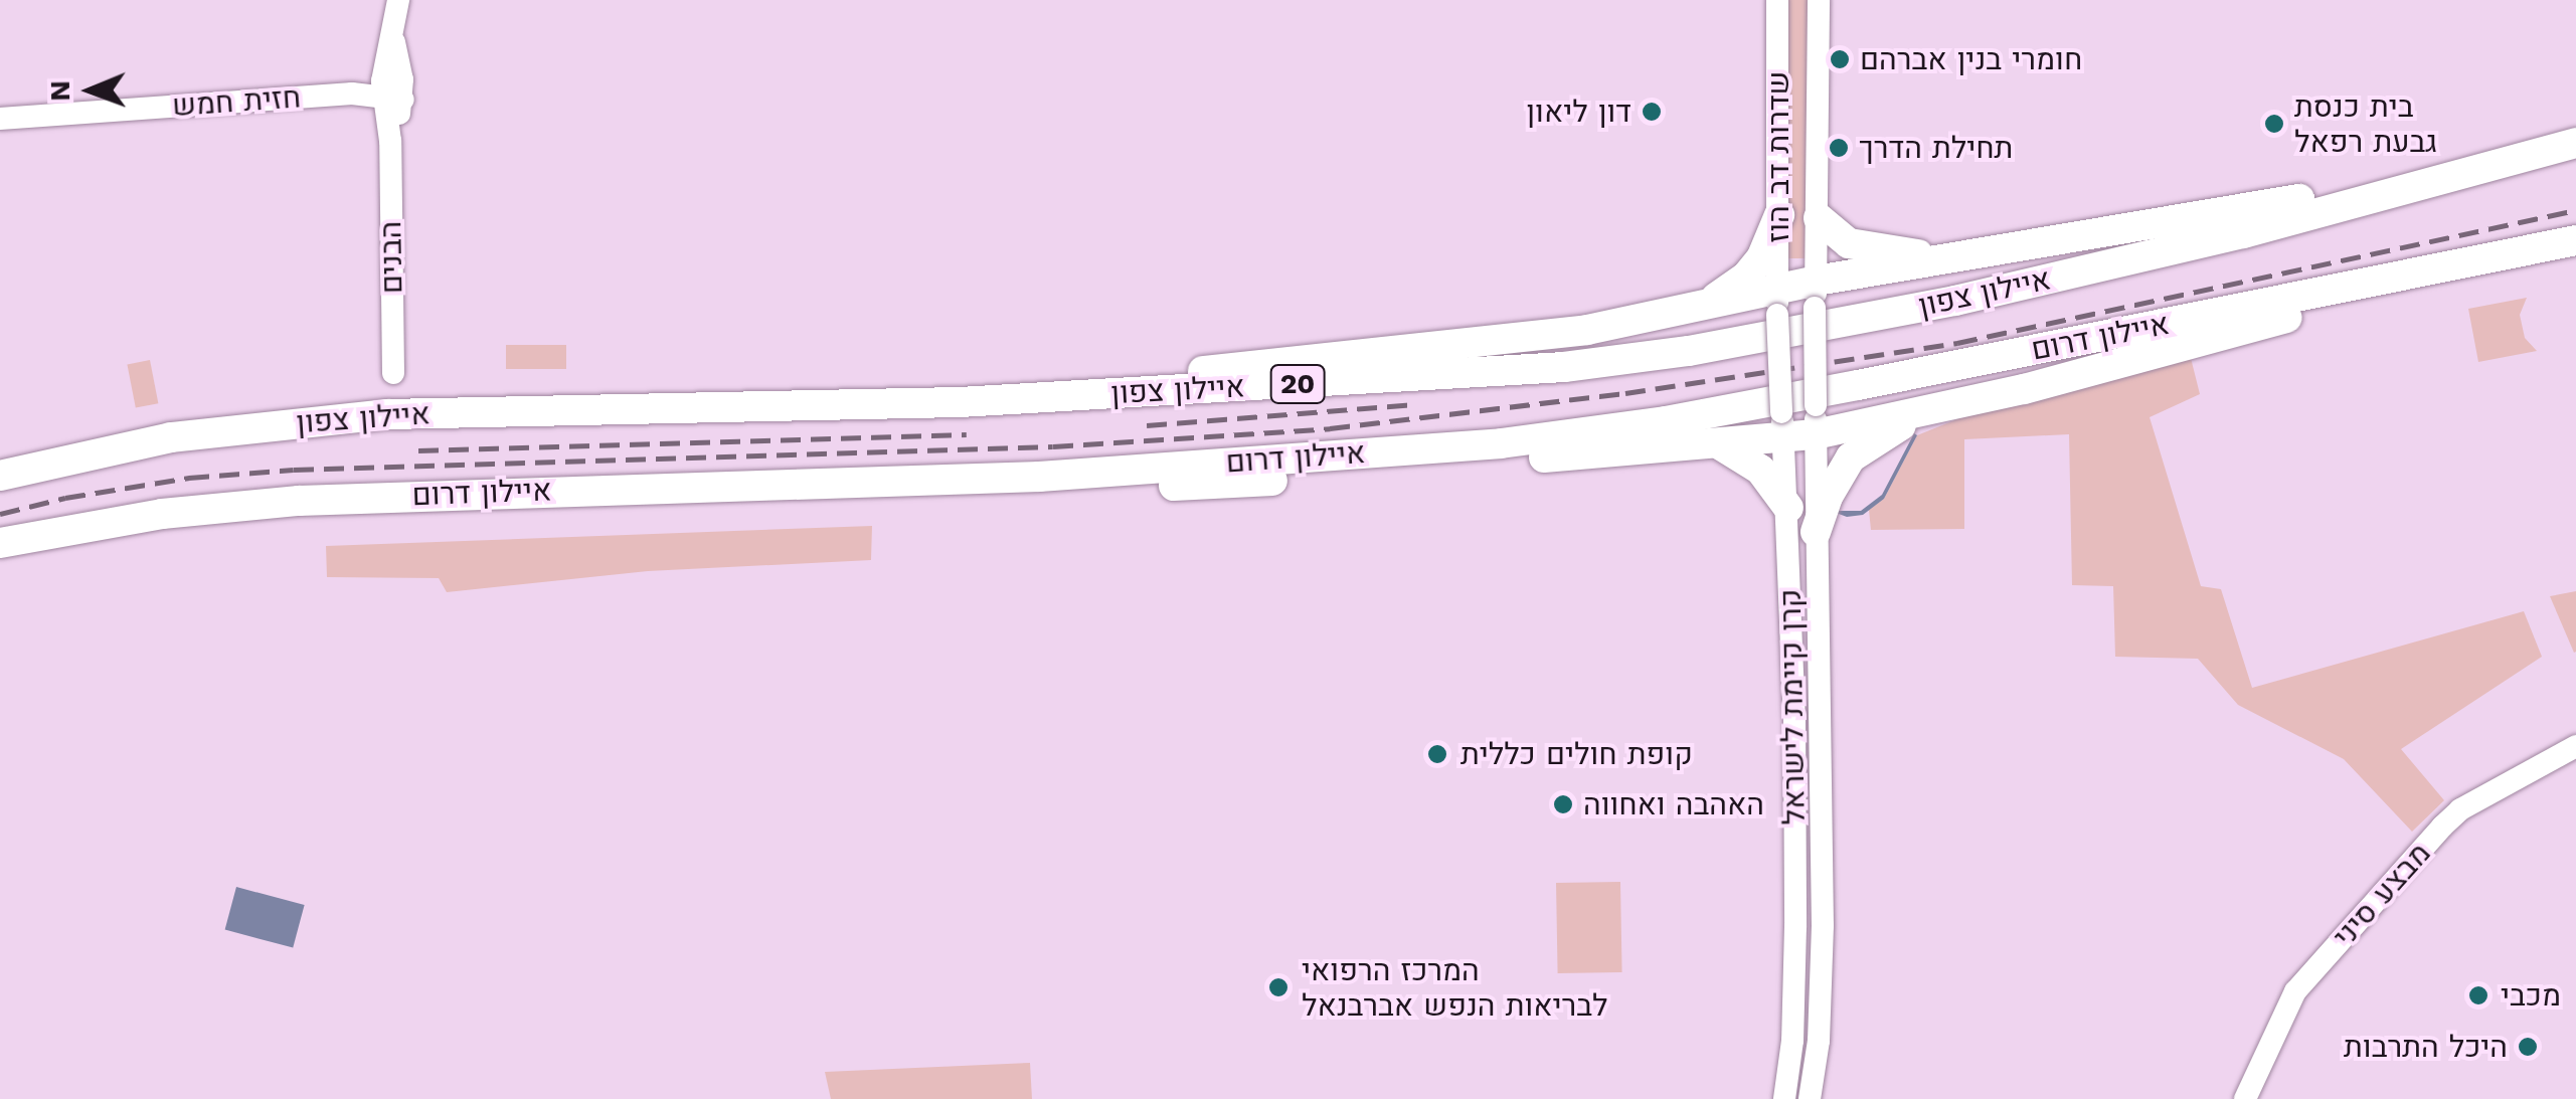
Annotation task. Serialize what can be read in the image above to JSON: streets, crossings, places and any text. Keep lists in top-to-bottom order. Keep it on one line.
{"streets":{"highway":["איילון צפון","איילון דרום","20"],"street":["חזית חמש","שדרות דב הוז","הבנים","קרן קיימת לישראל","מבצע סיני"]},"crossings":[["חזית חמש","הבנים"],["שדרות דב הוז","קרן קיימת לישראל"]],"places":["חומרי בנין אברהם","דון ליאון","בית כנסת גבעת רפאל","תחילת הדרך","קופת חולים כללית","האהבה ואחווה","המרכז הרפואי לבריאות הנפש אברבנאל","מכבי","היכל התרבות"],"north":"left"}
